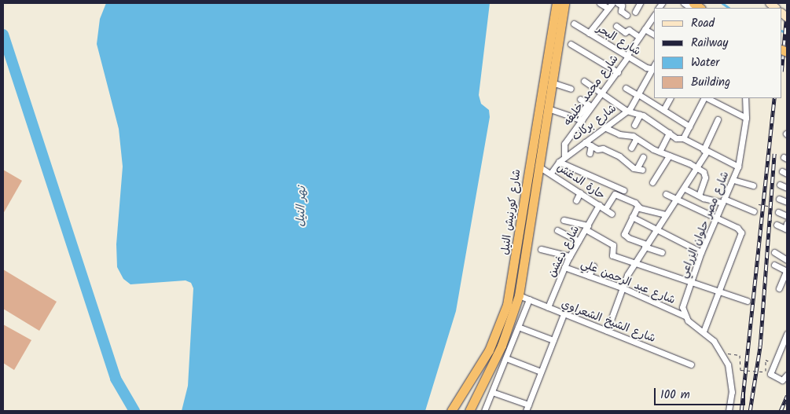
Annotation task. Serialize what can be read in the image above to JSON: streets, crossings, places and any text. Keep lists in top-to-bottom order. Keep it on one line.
{"streets":{"highway":["شارع كورنيش النيل"],"street":["شارع البحر","شارع محمد خليفه","شارع بركات","حارة الدغش","شارع مصر حلوان الزراعي","شارع دغشن","شارع عبد الرحمن علي","شارع الشيخ الشعراوي"]},"crossings":[["شارع البحر","شارع محمد خليفه"],["شارع البحر","شارع بركات"],["شارع محمد خليفه","شارع بركات"],["شارع بركات","حارة الدغش"],["حارة الدغش","شارع كورنيش النيل"],["حارة الدغش","شارع دغشن"],["شارع كورنيش النيل","شارع الشيخ الشعراوي"],["شارع مصر حلوان الزراعي","شارع عبد الرحمن علي"],["شارع دغشن","شارع عبد الرحمن علي"],["شارع دغشن","شارع الشيخ الشعراوي"]],"water":["نهر النيل"],"legend":["Road","Railway","Water","Building"],"scale_bar":"100 m"}
